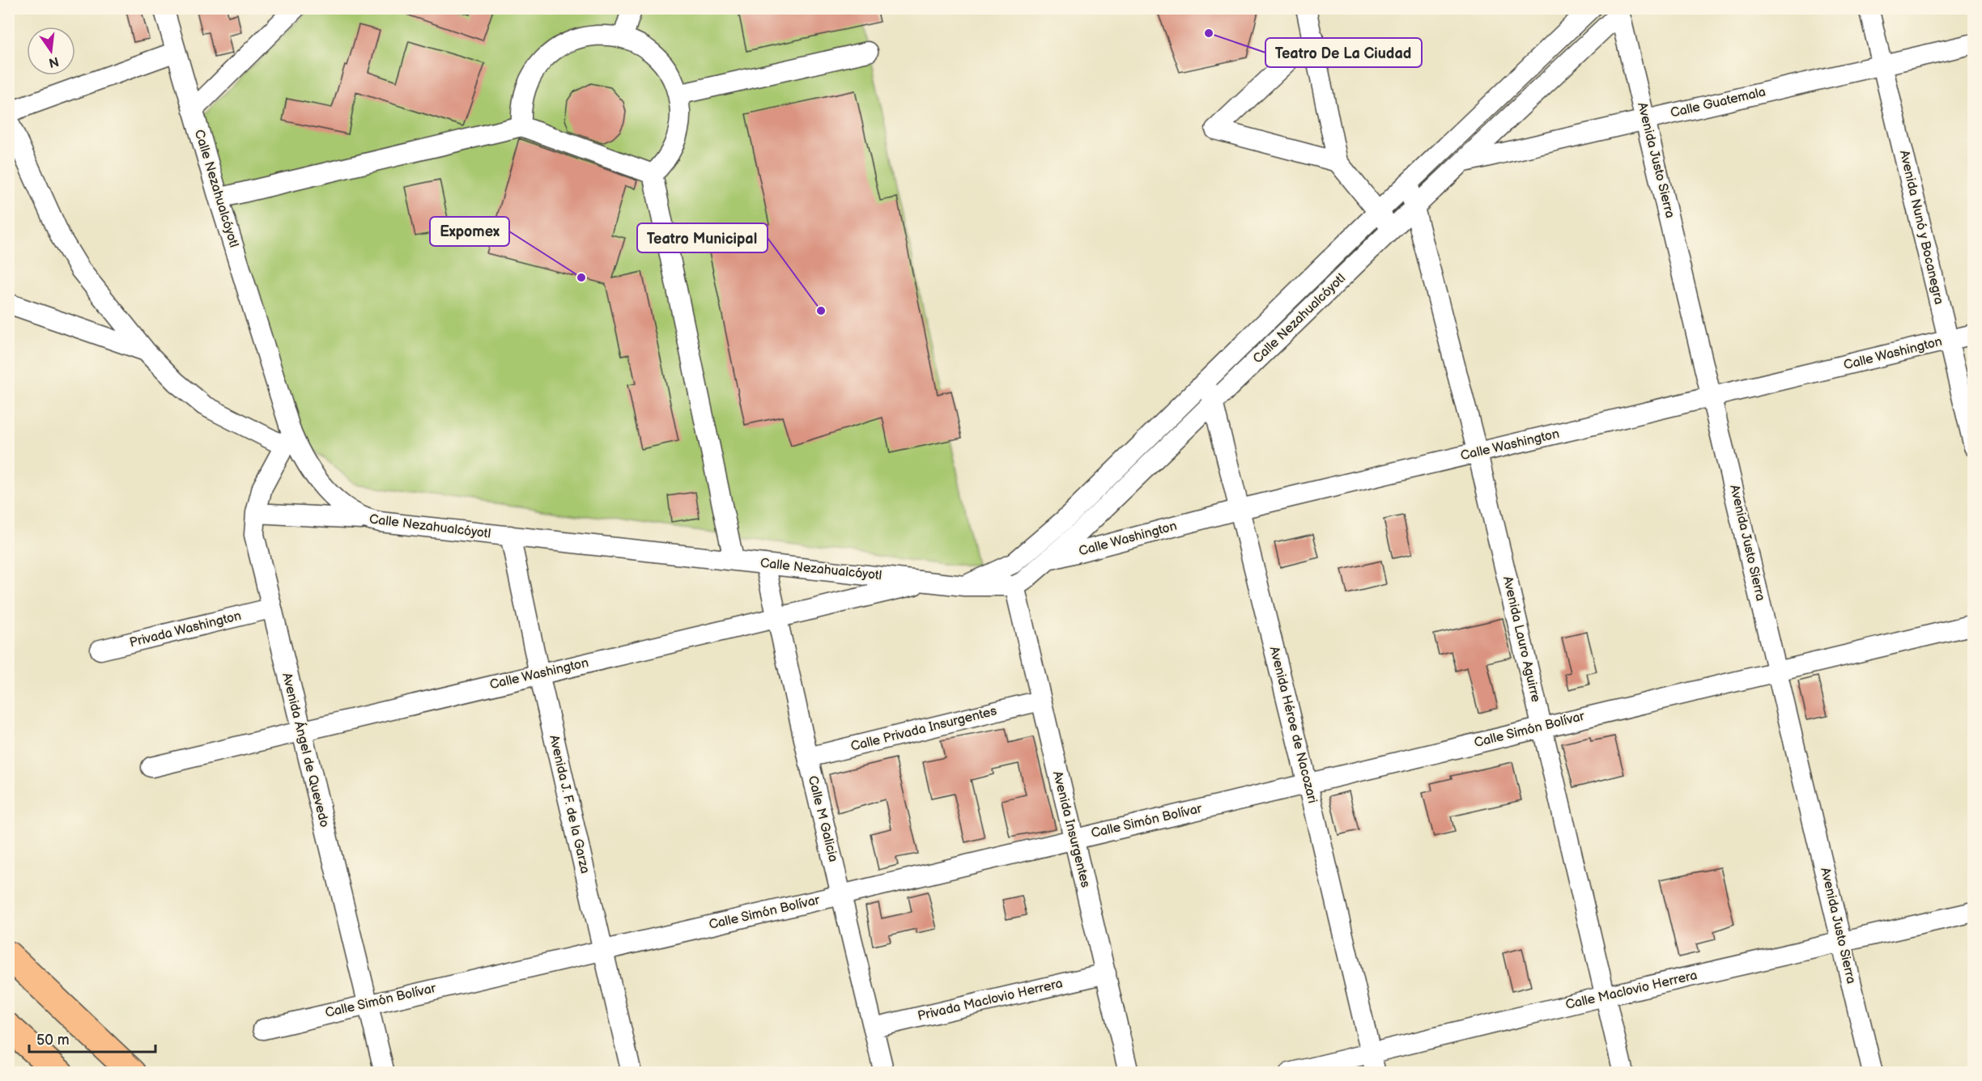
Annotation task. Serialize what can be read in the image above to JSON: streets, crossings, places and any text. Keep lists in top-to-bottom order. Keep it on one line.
{"streets":{"street":["Calle Guatemala","Avenida Justo Sierra","Calle Nezahualcóyotl","Avenida Nunó y Bocanegra","Calle Washington","Privada Washington","Avenida Lauro Aguirre","Avenida Héroe de Nacozari","Calle Privada Insurgentes","Calle Simón Bolívar","Avenida Ángel de Quevedo","Avenida J. F. de la Garza","Calle M Galicia","Avenida Insurgentes","Calle Maclovio Herrera","Privada Maclovio Herrera"]},"crossings":[["Calle Guatemala","Avenida Justo Sierra"],["Calle Guatemala","Calle Nezahualcóyotl"],["Calle Guatemala","Avenida Nunó y Bocanegra"],["Avenida Justo Sierra","Calle Nezahualcóyotl"],["Avenida Justo Sierra","Calle Washington"],["Avenida Justo Sierra","Calle Simón Bolívar"],["Avenida Justo Sierra","Calle Maclovio Herrera"],["Calle Nezahualcóyotl","Calle Washington"],["Calle Nezahualcóyotl","Avenida Lauro Aguirre"],["Calle Nezahualcóyotl","Avenida Héroe de Nacozari"],["Calle Nezahualcóyotl","Avenida Ángel de Quevedo"],["Calle Nezahualcóyotl","Avenida J. F. de la Garza"],["Calle Nezahualcóyotl","Calle M Galicia"],["Calle Nezahualcóyotl","Avenida Insurgentes"],["Avenida Nunó y Bocanegra","Calle Washington"],["Calle Washington","Avenida Lauro Aguirre"],["Calle Washington","Avenida Héroe de Nacozari"],["Calle Washington","Avenida Ángel de Quevedo"],["Calle Washington","Avenida J. F. de la Garza"],["Calle Washington","Calle M Galicia"],["Privada Washington","Avenida Ángel de Quevedo"],["Avenida Lauro Aguirre","Calle Simón Bolívar"],["Avenida Lauro Aguirre","Calle Maclovio Herrera"],["Avenida Héroe de Nacozari","Calle Simón Bolívar"],["Avenida Héroe de Nacozari","Calle Maclovio Herrera"],["Calle Privada Insurgentes","Calle M Galicia"],["Calle Privada Insurgentes","Avenida Insurgentes"],["Calle Simón Bolívar","Avenida Ángel de Quevedo"],["Calle Simón Bolívar","Avenida J. F. de la Garza"],["Calle Simón Bolívar","Calle M Galicia"],["Calle Simón Bolívar","Avenida Insurgentes"],["Calle M Galicia","Privada Maclovio Herrera"],["Avenida Insurgentes","Privada Maclovio Herrera"]],"places":["Teatro De La Ciudad","Expomex","Teatro Municipal"],"scale_bar":"50 m","north":"bottom"}
